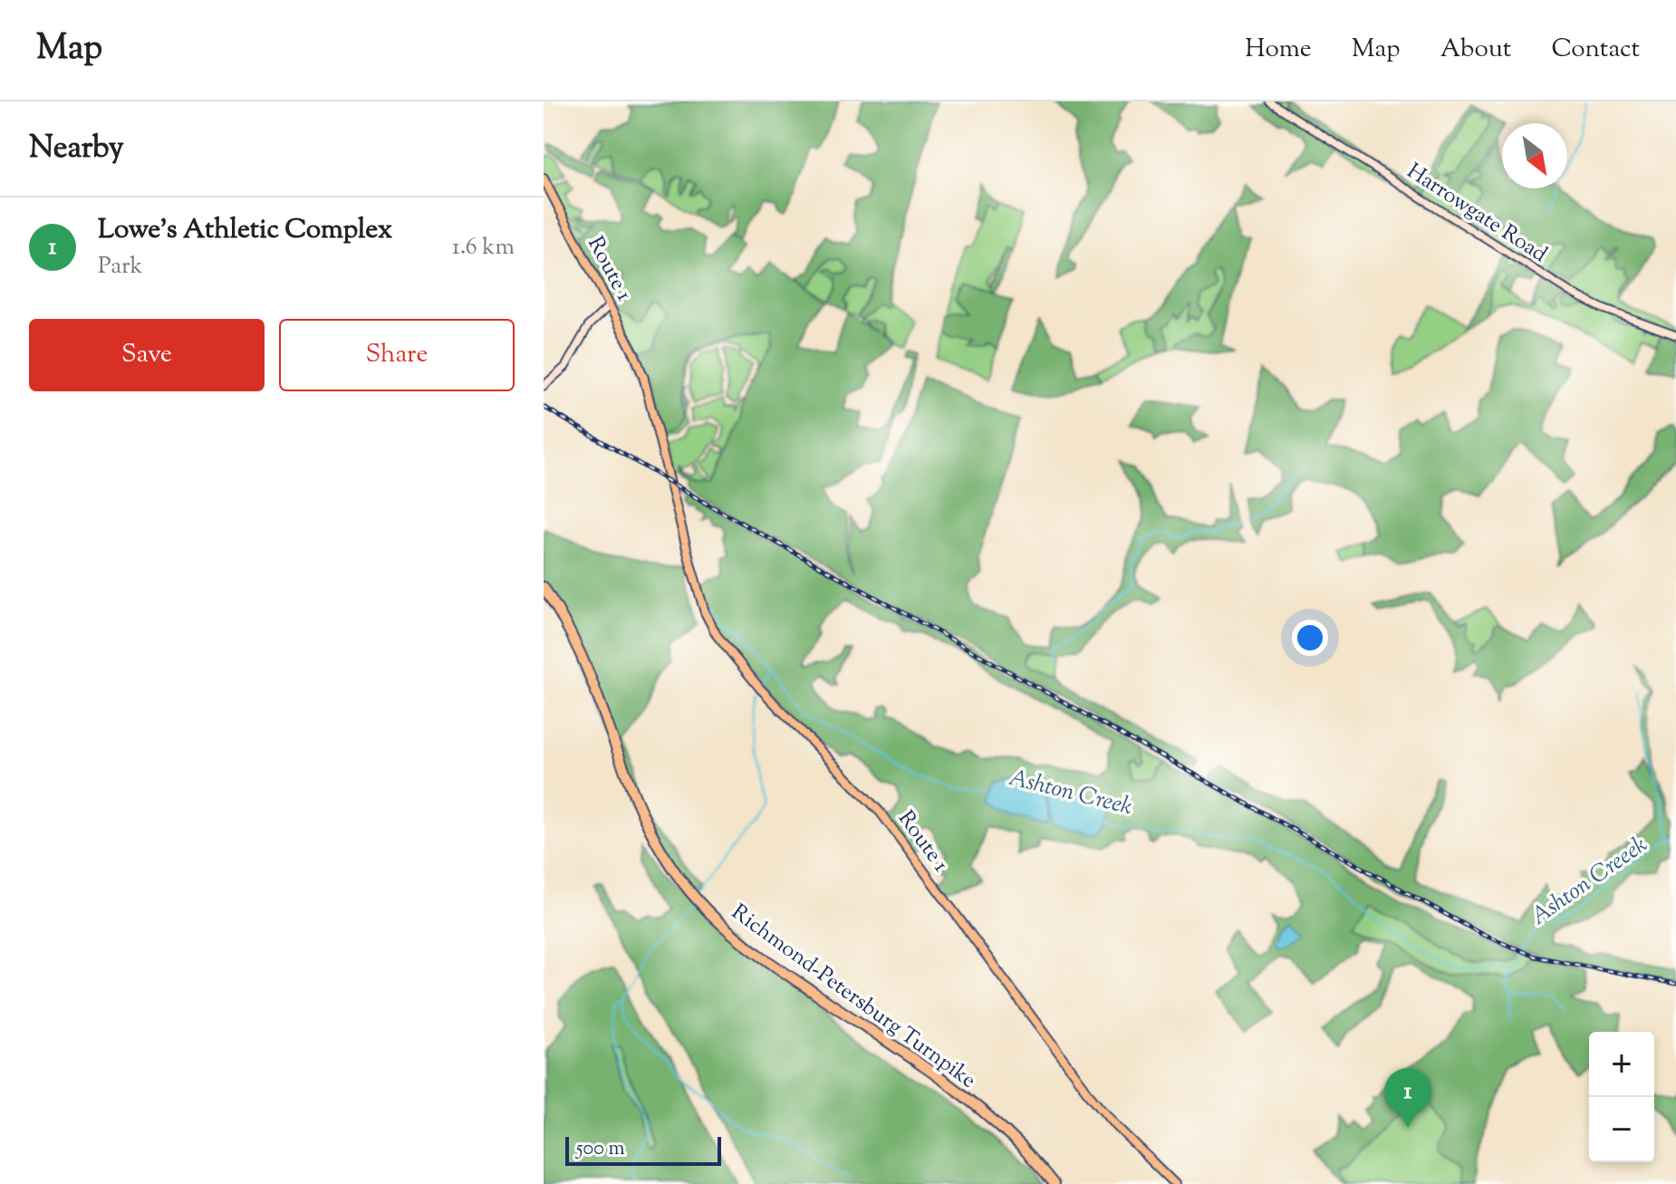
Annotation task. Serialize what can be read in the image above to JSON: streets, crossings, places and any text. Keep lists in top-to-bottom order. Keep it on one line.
{"streets":{"highway":["Richmond-Petersburg Turnpike"],"main road":["Harrowgate Road","Route 1"]},"water":["Ashton Creek","Ashton Creeek"],"scale_bar":"500 m","north":"bottom right","page":{"header":"Map","nav":["Home","Map","About","Contact"],"heading":"Nearby","list":[{"mark":"1","name":"Lowe's Athletic Complex","note":"Park","value":"1.6 km"}],"buttons":["Save","Share"],"map_buttons":["+","−"],"pins":"1","scale":"500 m"}}
